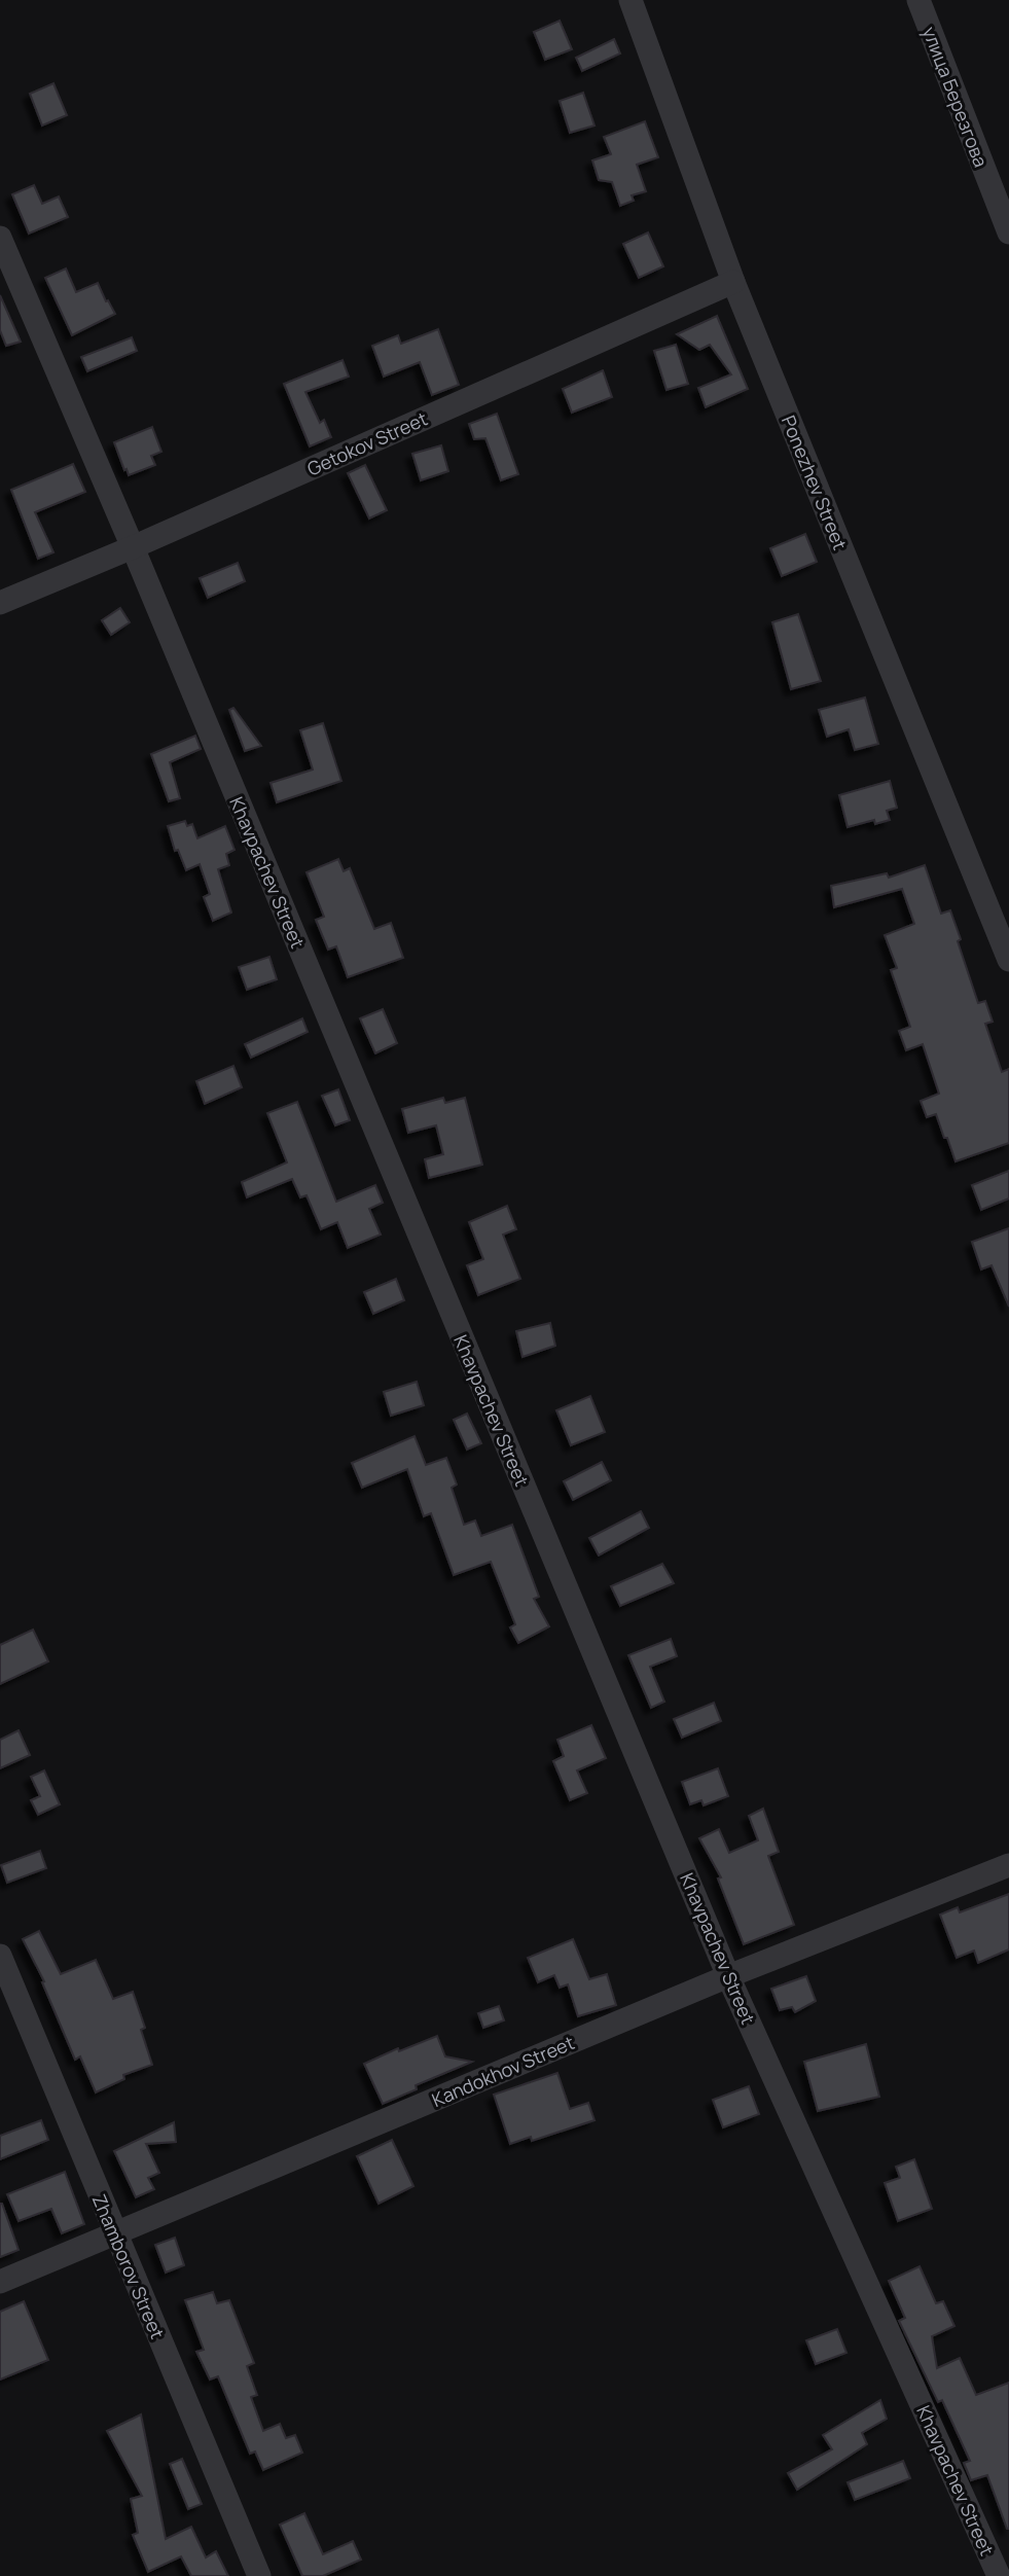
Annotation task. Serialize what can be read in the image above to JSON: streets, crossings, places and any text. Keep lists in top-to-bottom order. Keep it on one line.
{"streets":{"street":["улица Березгова","Getokov Street","Ponezhev Street","Khavpachev Street","Kandokhov Street","Zhamborov Street"]},"crossings":[["Getokov Street","Ponezhev Street"],["Getokov Street","Khavpachev Street"],["Khavpachev Street","Kandokhov Street"],["Kandokhov Street","Zhamborov Street"]]}
